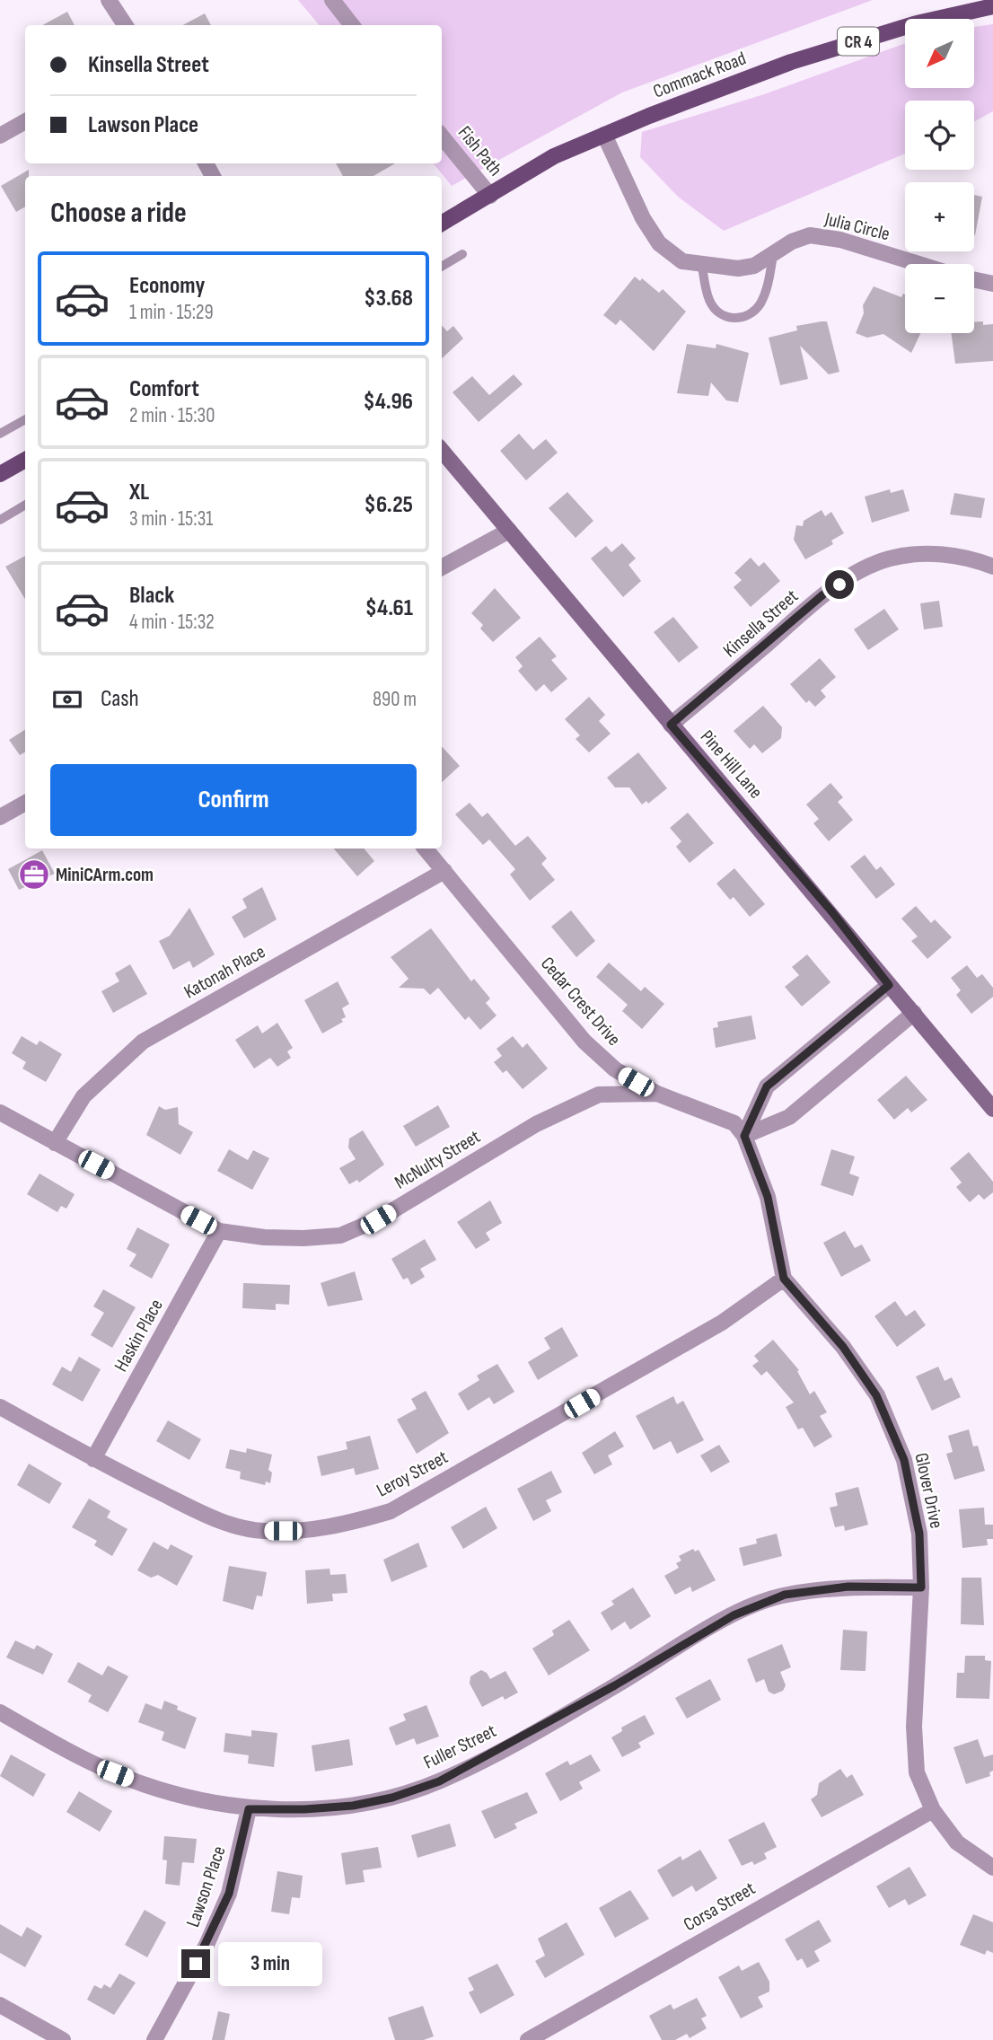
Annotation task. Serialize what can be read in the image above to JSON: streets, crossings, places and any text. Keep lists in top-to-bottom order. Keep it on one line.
{"streets":{"main road":["CR 4","Commack Road"],"street":["Fish Path","Julia Circle","Kinsella Street","Pine Hill Lane","Katonah Place","Cedar Crest Drive","McNulty Street","Haskin Place","Leroy Street","Glover Drive","Fuller Street","Lawson Place","Corsa Street"]},"crossings":[["Commack Road","Fish Path"],["Commack Road","Julia Circle"],["Kinsella Street","Pine Hill Lane"],["Katonah Place","Cedar Crest Drive"],["Katonah Place","McNulty Street"],["Cedar Crest Drive","McNulty Street"],["Cedar Crest Drive","Glover Drive"],["McNulty Street","Haskin Place"],["Haskin Place","Leroy Street"],["Leroy Street","Glover Drive"],["Glover Drive","Fuller Street"],["Glover Drive","Corsa Street"],["Fuller Street","Lawson Place"]],"places":{"office":["MiniCArm.com"]},"north":"bottom left","page":{"map_buttons":["+","−"],"banner":["Kinsella Street","Lawson Place"],"heading":"Choose a ride","list":[{"name":"Economy","note":"1 min · 15:29","value":"$3.68"},{"name":"Comfort","note":"2 min · 15:30","value":"$4.96"},{"name":"XL","note":"3 min · 15:31","value":"$6.25"},{"name":"Black","note":"4 min · 15:32","value":"$4.61"}],"pay":["Cash","890 m"],"buttons":"Confirm","bubble":"3 min"}}
